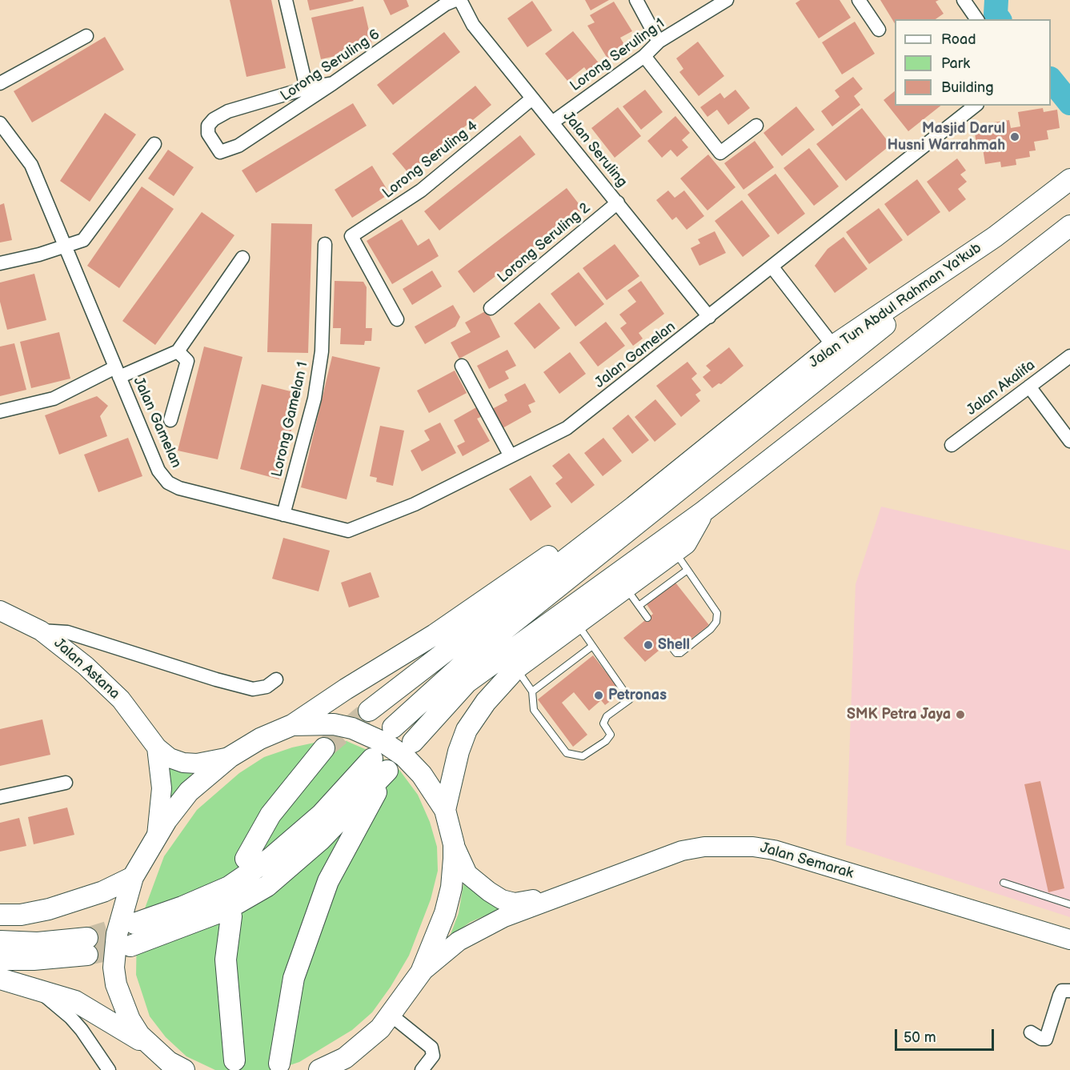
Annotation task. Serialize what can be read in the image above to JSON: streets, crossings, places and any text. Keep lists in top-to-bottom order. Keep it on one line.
{"streets":{"main road":["Jalan Tun Abdul Rahman Ya'kub","Jalan Astana","Jalan Semarak"],"street":["Lorong Seruling 1","Lorong Seruling 6","Jalan Seruling","Lorong Seruling 4","Lorong Seruling 2","Jalan Gamelan","Jalan Akalifa","Lorong Gamelan 1"]},"crossings":[["Lorong Seruling 1","Jalan Seruling"],["Jalan Seruling","Lorong Seruling 4"],["Jalan Seruling","Lorong Seruling 2"],["Jalan Seruling","Jalan Gamelan"],["Jalan Gamelan","Lorong Gamelan 1"]],"places":["Masjid Darul Husni Warrahmah","Shell","Petronas","SMK Petra Jaya"],"legend":["Road","Park","Building"],"scale_bar":"50 m"}
